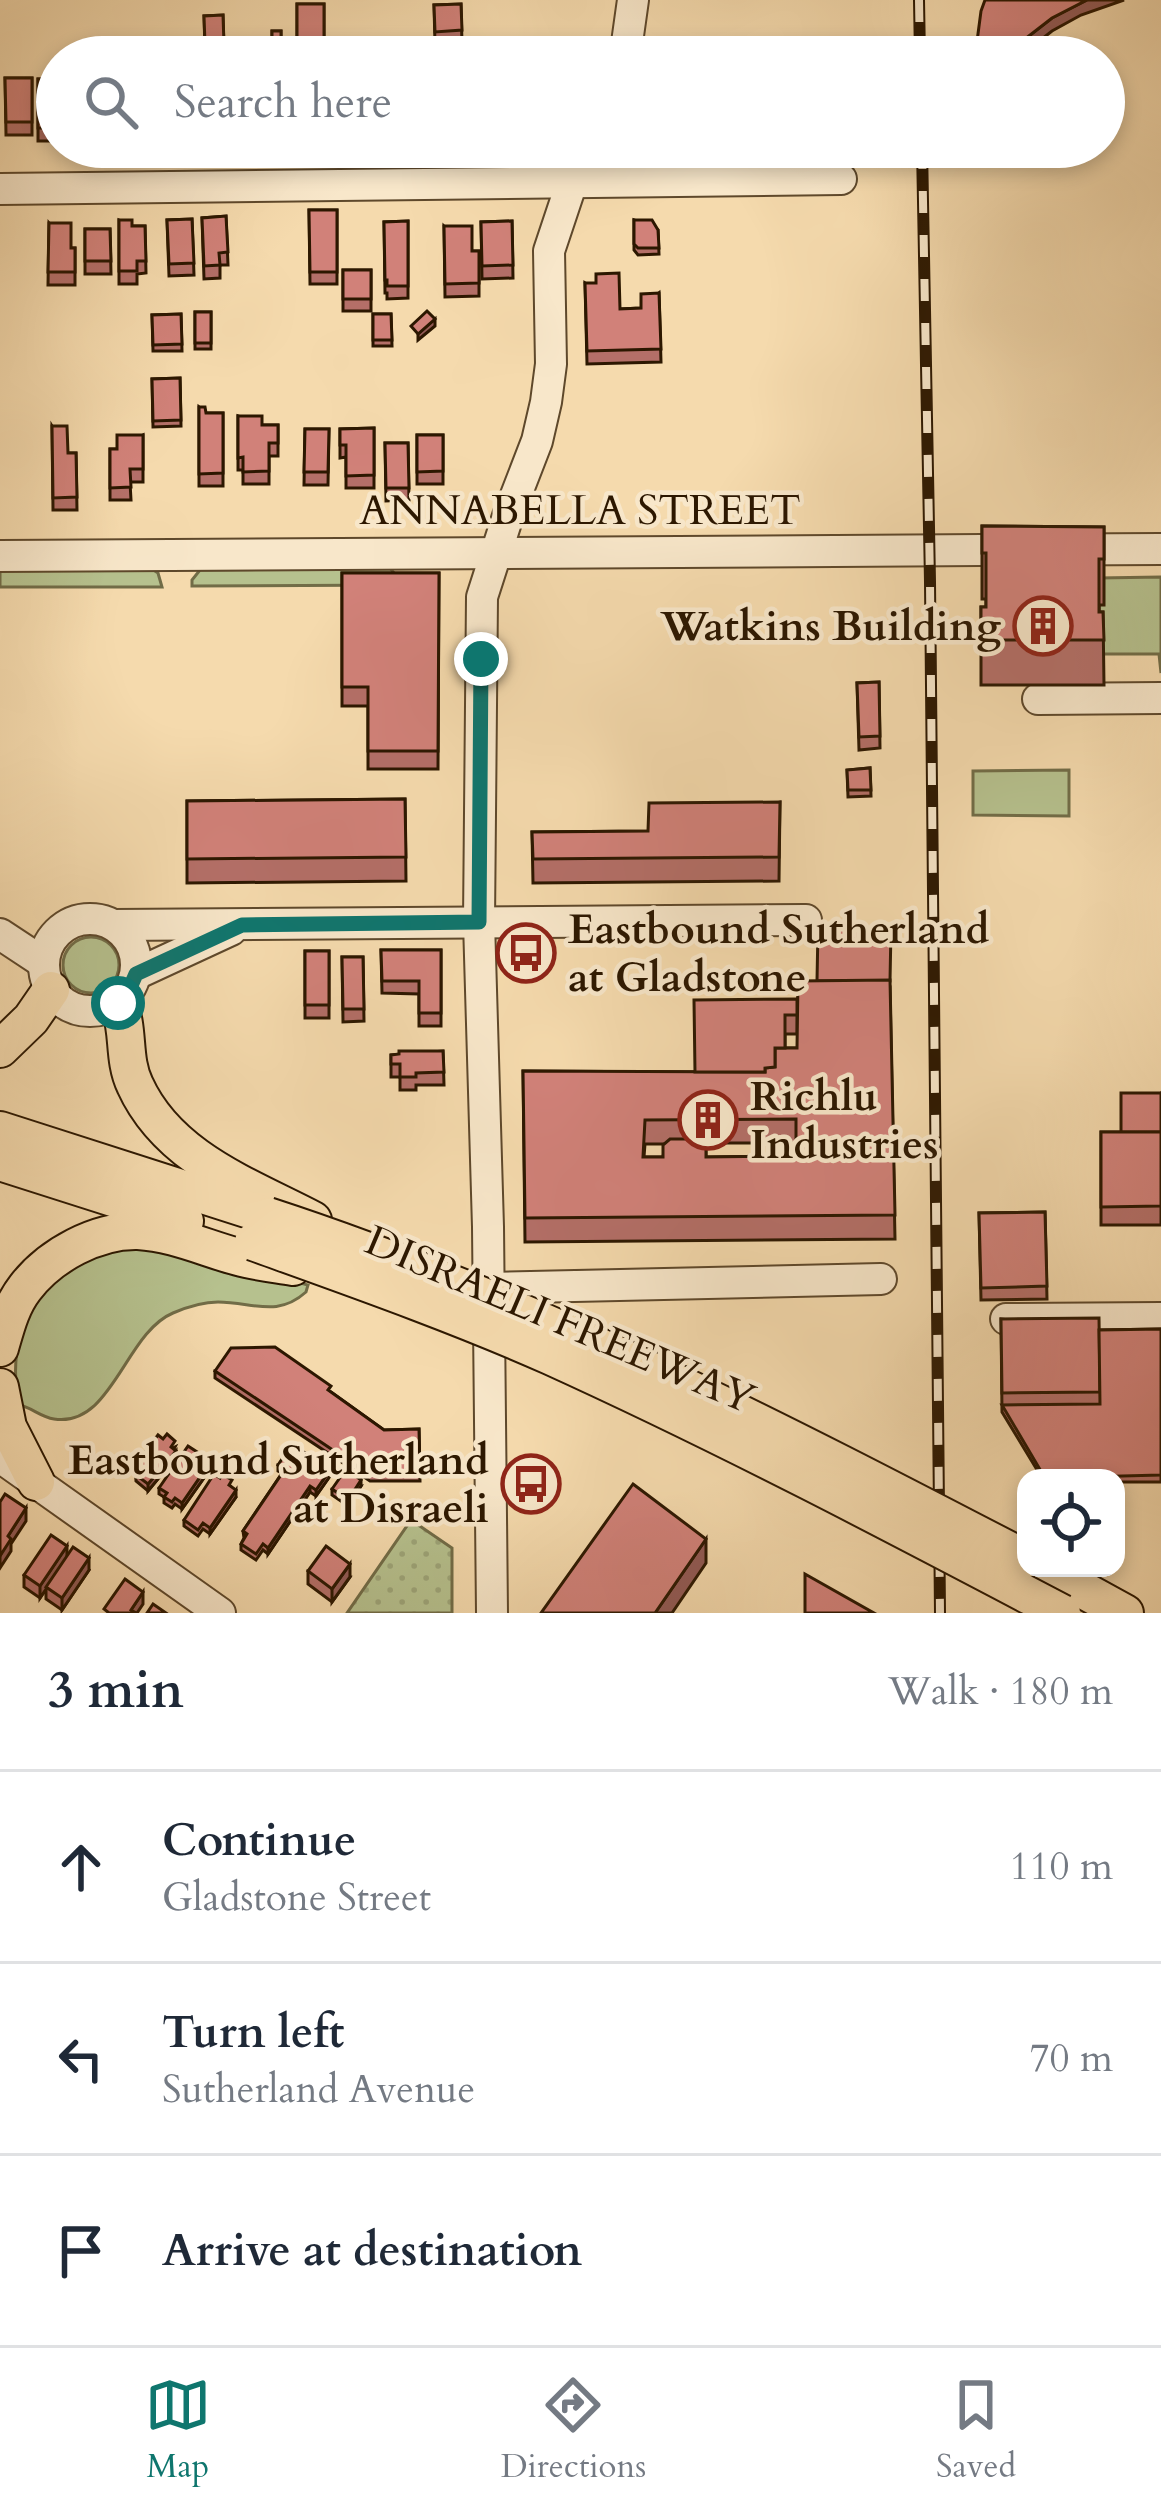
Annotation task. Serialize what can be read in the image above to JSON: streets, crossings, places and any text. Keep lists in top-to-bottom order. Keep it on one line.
{"streets":{"main road":["DISRAELI FREEWAY"],"street":["ANNABELLA STREET"]},"places":{"building":["Watkins Building","Richlu Industries"],"bus stop":["Eastbound Sutherland at Gladstone","Eastbound Sutherland at Disraeli"]},"page":{"search":"Search here","heading":["3 min","Walk · 180 m"],"list":[["Continue","Gladstone Street","110 m"],["Turn left","Sutherland Avenue","70 m"],"Arrive at destination"],"nav":["Map","Directions","Saved"]}}
